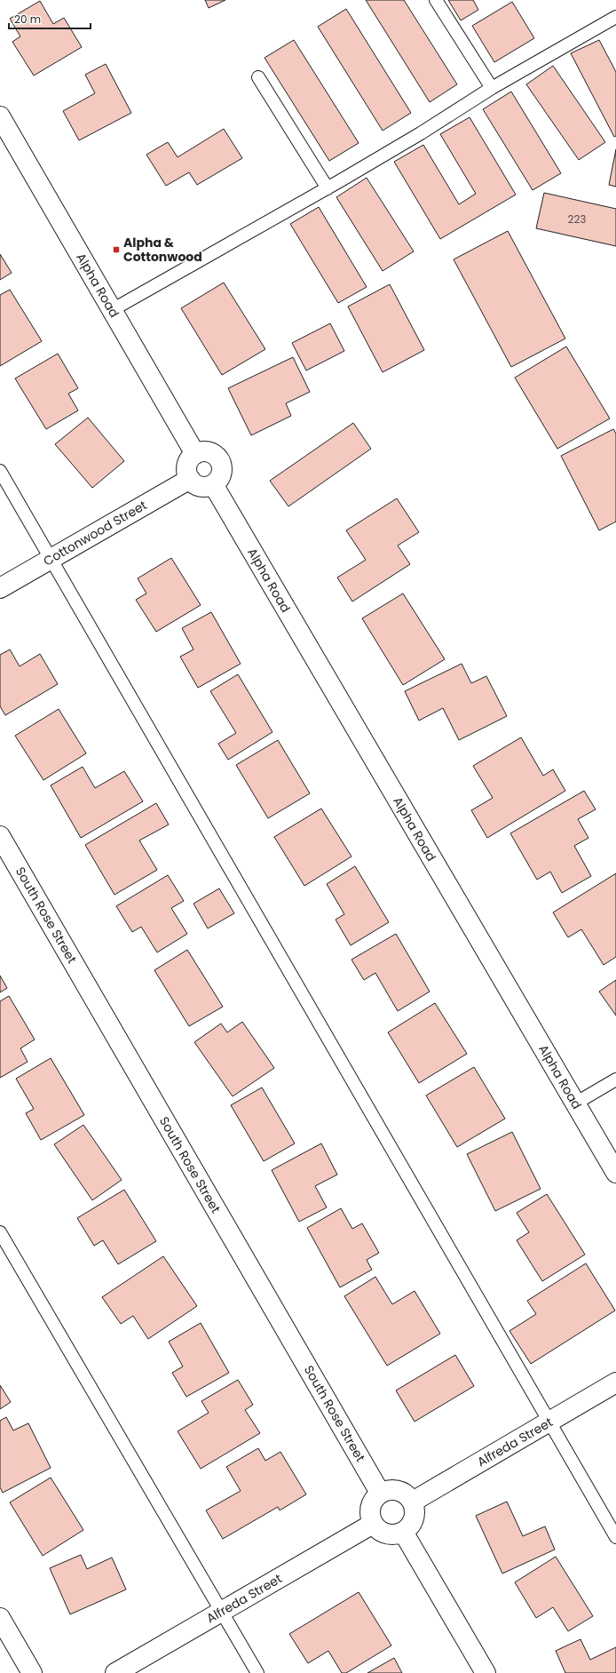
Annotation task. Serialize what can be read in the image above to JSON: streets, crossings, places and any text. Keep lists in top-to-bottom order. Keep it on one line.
{"streets":{"street":["Alpha Road","Cottonwood Street","South Rose Street","Alfreda Street"]},"crossings":[["Alpha Road","Cottonwood Street"],["South Rose Street","Alfreda Street"]],"places":{"transit":["Alpha & Cottonwood"]},"house_numbers":["223"],"scale_bar":"20 m"}
